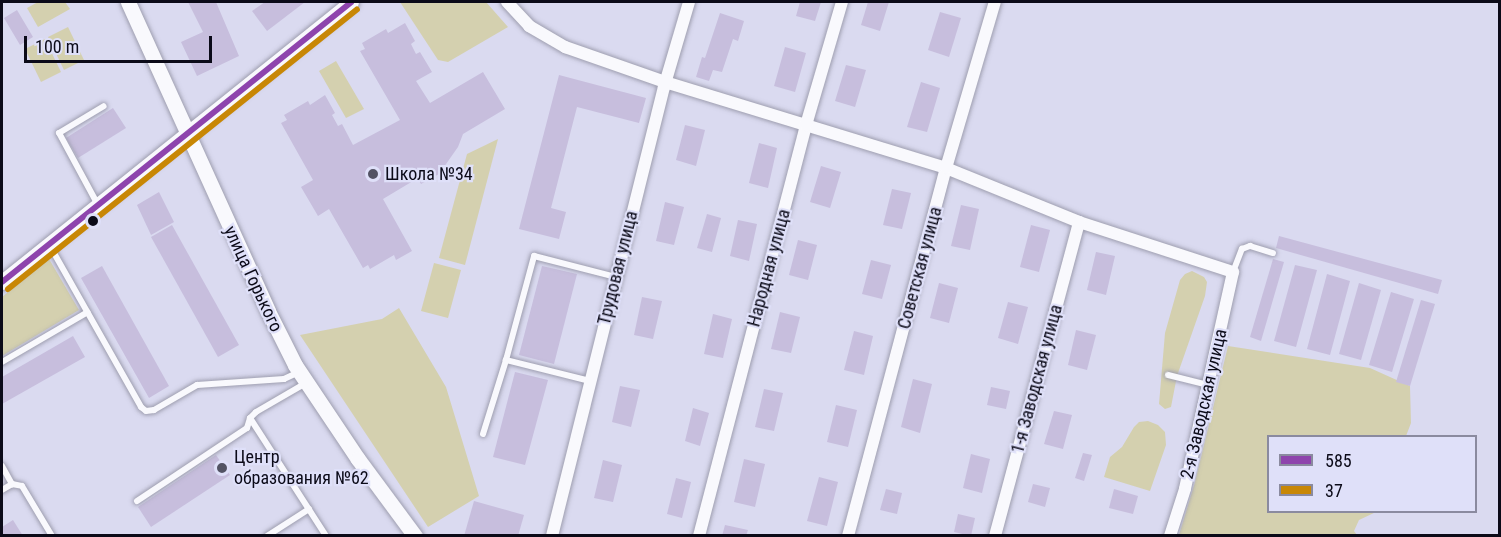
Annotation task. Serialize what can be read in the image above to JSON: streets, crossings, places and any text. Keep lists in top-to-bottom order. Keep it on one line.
{"streets":{"street":["Трудовая улица","Народная улица","Советская улица","улица Горького","1-я Заводская улица","2-я Заводская улица"]},"places":["Школа №34","Центр образования №62"],"lines":["transit line 585","transit line 37"],"legend":["585","37"],"scale_bar":"100 m"}
